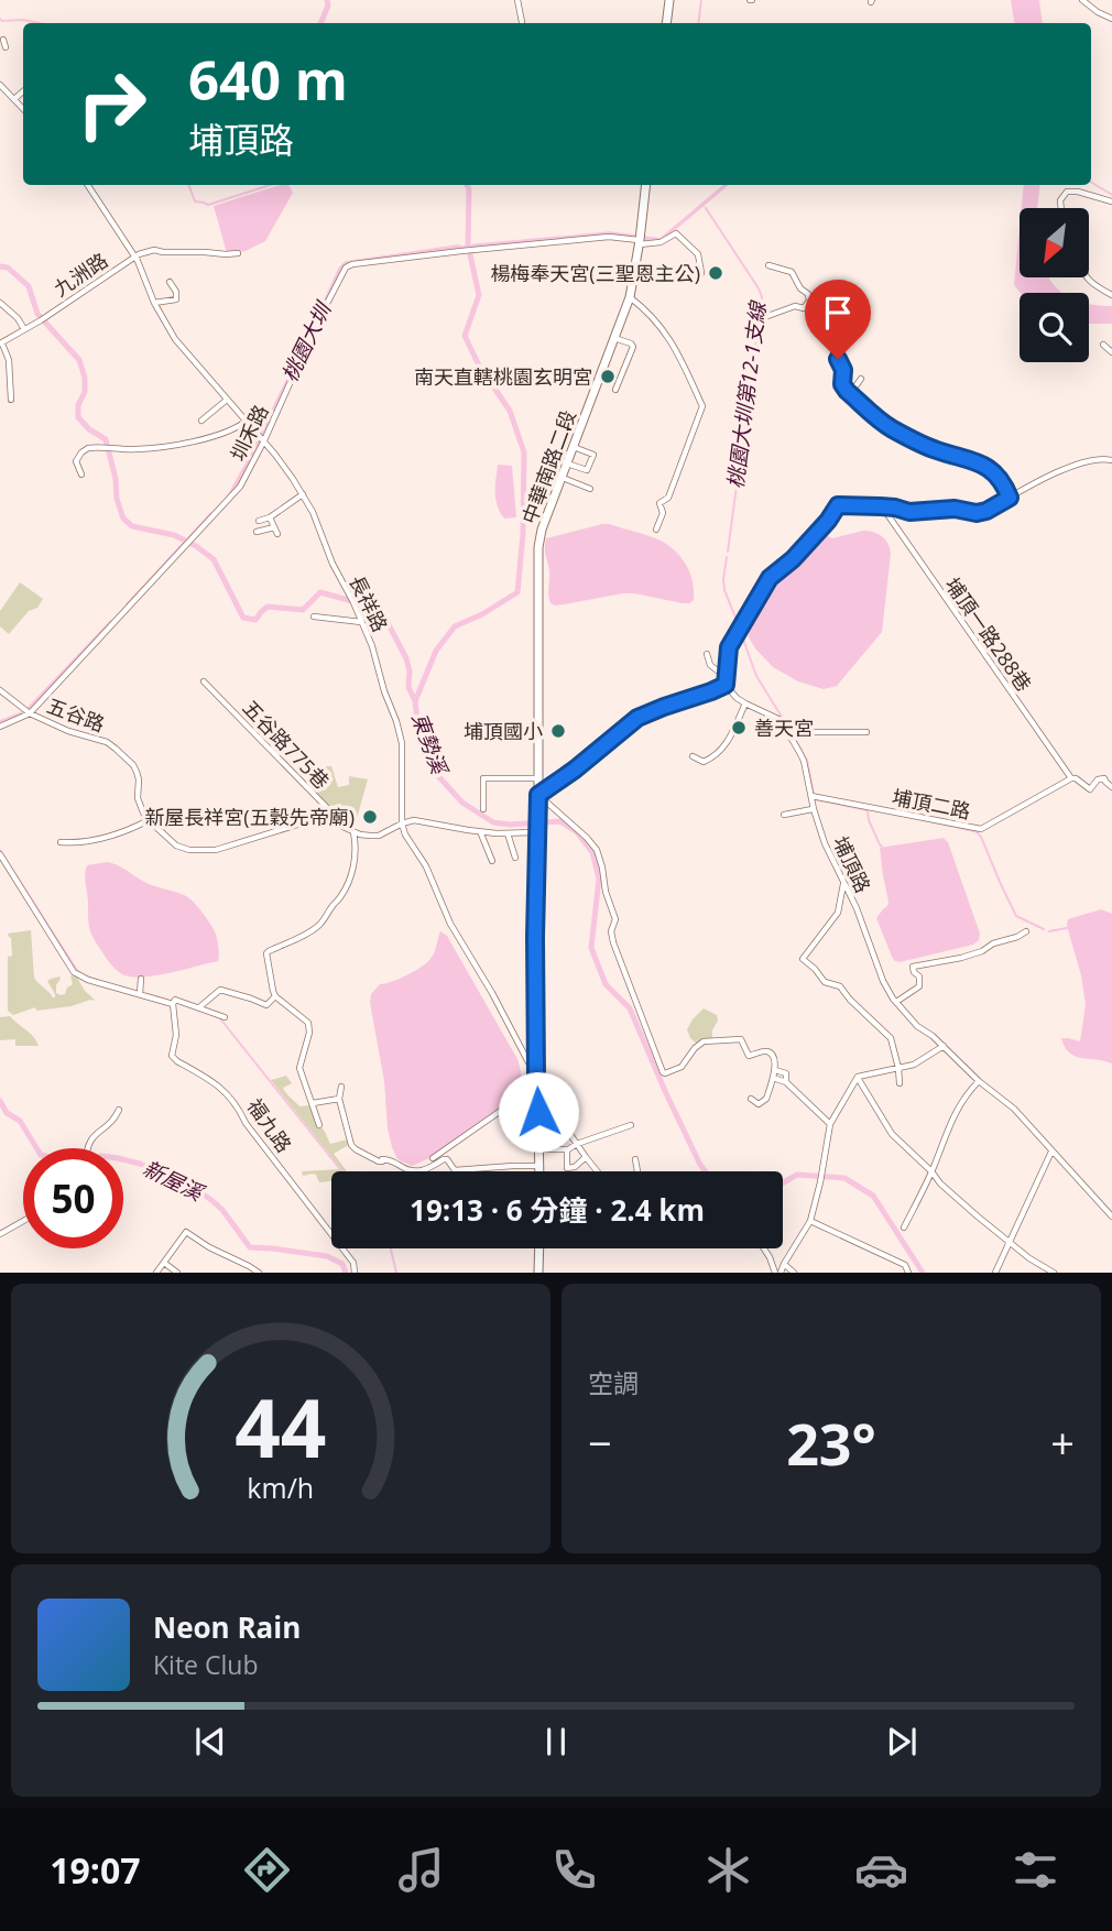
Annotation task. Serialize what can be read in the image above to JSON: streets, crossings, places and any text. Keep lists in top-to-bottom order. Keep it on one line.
{"streets":{"main road":["中華南路二段"],"street":["九洲路","圳禾路","長祥路","埔頂一路288巷","五谷路","五谷路775巷","埔頂二路","埔頂路","福九路"]},"crossings":[["九洲路","長祥路"],["圳禾路","中華南路二段"],["圳禾路","長祥路"],["圳禾路","五谷路"],["中華南路二段","長祥路"],["埔頂一路288巷","埔頂二路"],["埔頂二路","埔頂路"]],"water":["桃園大圳","桃園大圳第12-1支線","東勢溪","新屋溪"],"places":["楊梅奉天宮(三聖恩主公)","南天直轄桃園玄明宮","善天宮","埔頂國小","新屋長祥宮(五穀先帝廟)"],"north":"bottom left","page":{"turn":["640 m","埔頂路"],"limit":"50","trip":"19:13 · 6 分鐘 · 2.4 km","tile":"空調","heat":["−","23°","+"],"song":["Neon Rain","Kite Club"],"tabs":"19:07","gauge":["44","km/h"]}}
